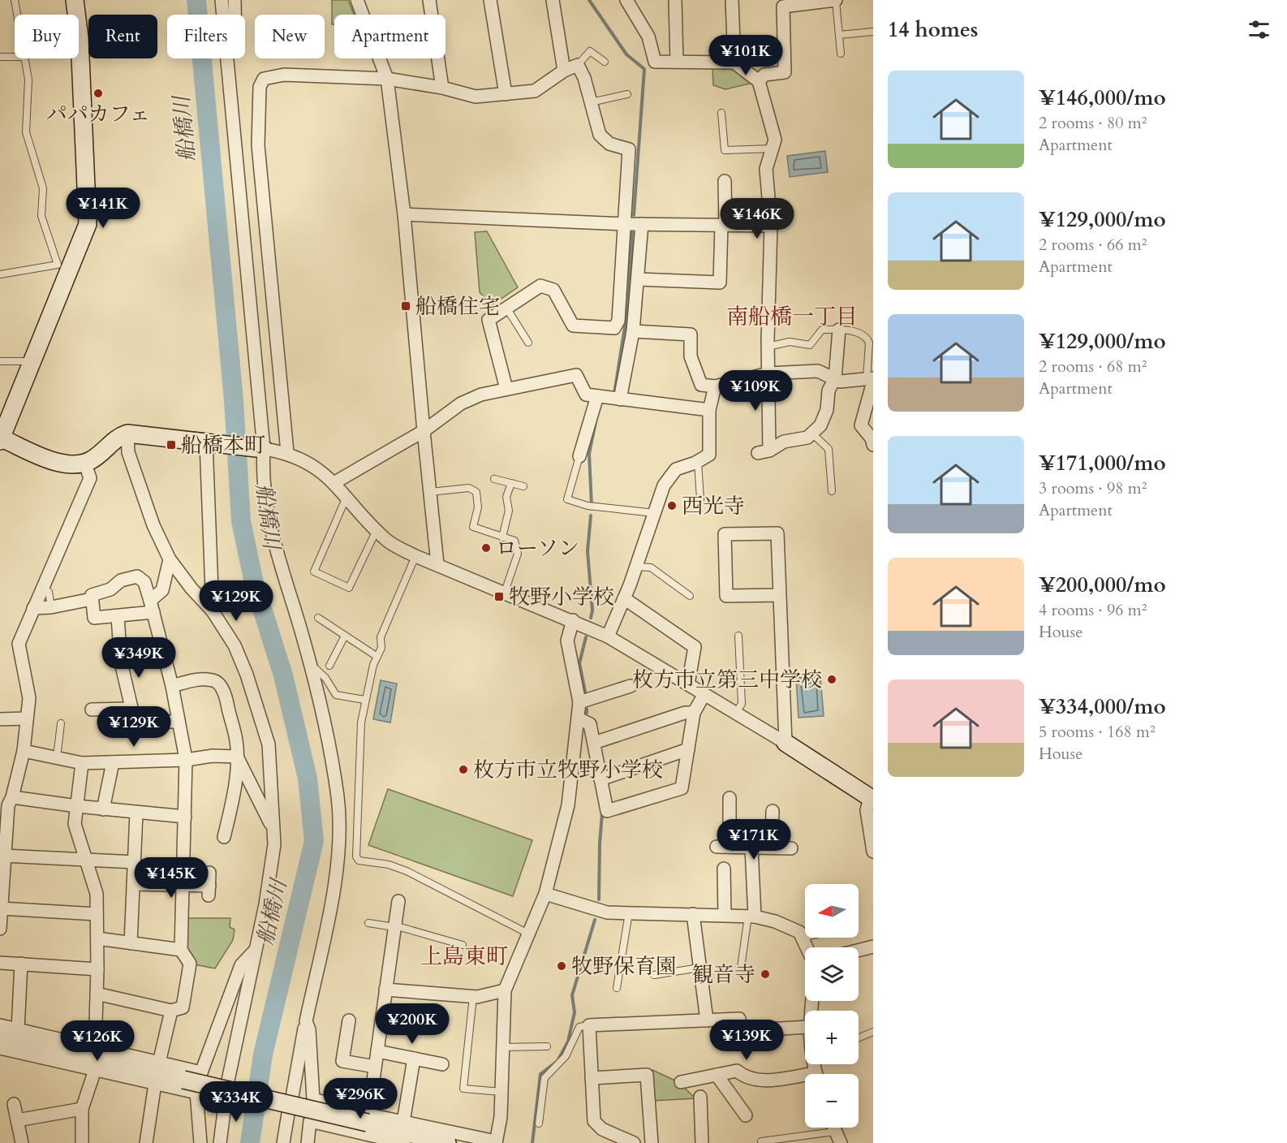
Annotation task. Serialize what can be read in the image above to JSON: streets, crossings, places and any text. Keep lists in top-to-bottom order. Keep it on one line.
{"districts":["南船橋一丁目","上島東町"],"water":["船橋川"],"places":{"other":["パパカフェ","西光寺","ローソン","枚方市立第三中学校","枚方市立牧野小学校","牧野保育園","観音寺"],"transit":["船橋住宅","船橋本町","牧野小学校"]},"north":"left","page":{"heading":"14 homes","chip":["Buy","Rent","Filters","New","Apartment"],"price":["¥101K","¥141K","¥146K","¥109K","¥129K","¥349K","¥129K","¥171K","¥145K","¥200K","¥139K","¥126K","¥296K","¥334K"],"list":[{"name":"¥146,000/mo","note":"2 rooms · 80 m² · Apartment"},{"name":"¥129,000/mo","note":"2 rooms · 66 m² · Apartment"},{"name":"¥129,000/mo","note":"2 rooms · 68 m² · Apartment"},{"name":"¥171,000/mo","note":"3 rooms · 98 m² · Apartment"},{"name":"¥200,000/mo","note":"4 rooms · 96 m² · House"},{"name":"¥334,000/mo","note":"5 rooms · 168 m² · House"}],"map_buttons":["+","−"]}}
